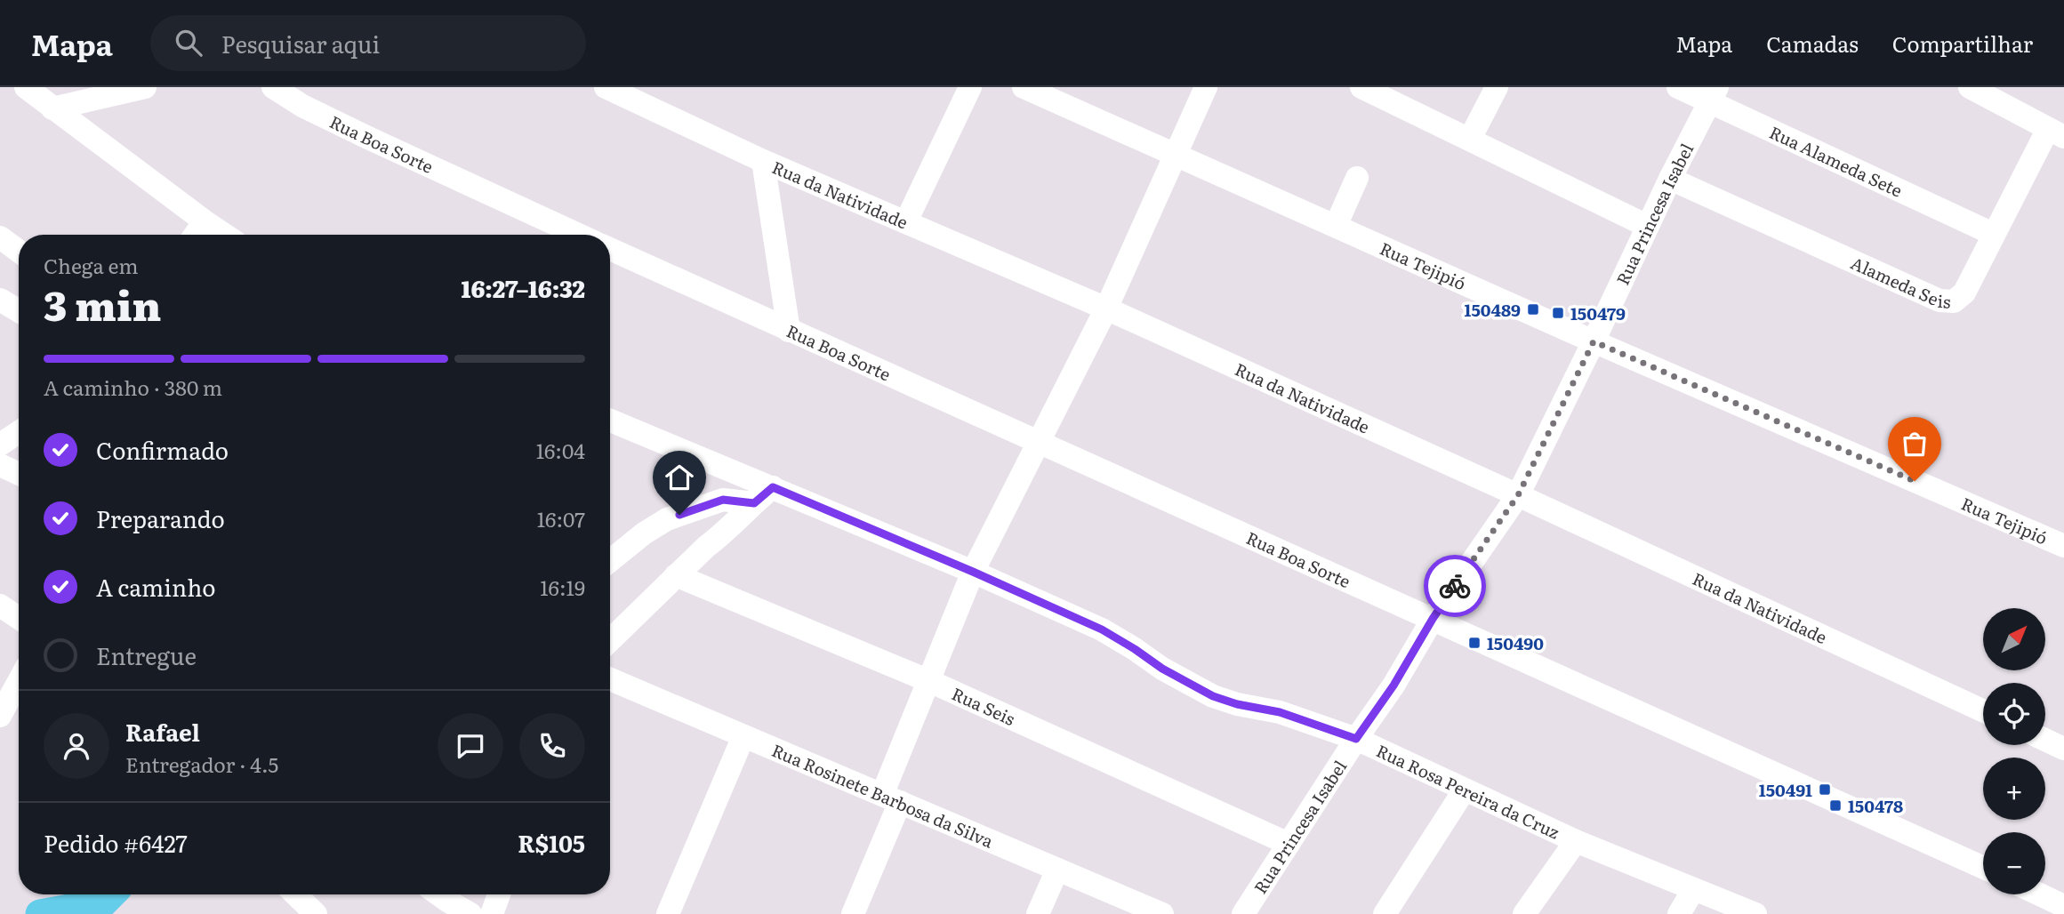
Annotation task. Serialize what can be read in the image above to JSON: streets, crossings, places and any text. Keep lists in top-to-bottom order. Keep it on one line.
{"streets":{"street":["Rua Boa Sorte","Rua Alameda Sete","Rua da Natividade","Rua Princesa Isabel","Rua Tejipió","Alameda Seis","Rua Seis","Rua Rosa Pereira da Cruz","Rua Rosinete Barbosa da Silva"]},"crossings":[["Rua Boa Sorte","Rua Princesa Isabel"],["Rua Alameda Sete","Rua Princesa Isabel"],["Rua Alameda Sete","Alameda Seis"],["Rua da Natividade","Rua Princesa Isabel"],["Rua Princesa Isabel","Rua Tejipió"],["Rua Princesa Isabel","Alameda Seis"],["Rua Princesa Isabel","Rua Seis"],["Rua Princesa Isabel","Rua Rosa Pereira da Cruz"]],"places":{"transit":["150489","150479","150490","150491","150478"]},"north":"top right","page":{"header":"Mapa","search":"Pesquisar aqui","nav":["Mapa","Camadas","Compartilhar"],"heading":["3 min","Chega em","16:27–16:32"],"panel":["Rafael","Entregador · 4.5","Pedido #6427","R$105"],"bar":"A caminho · 380 m","list":[["Confirmado","16:04"],["Preparando","16:07"],["A caminho","16:19"],"Entregue"],"map_buttons":["+","−"]}}
